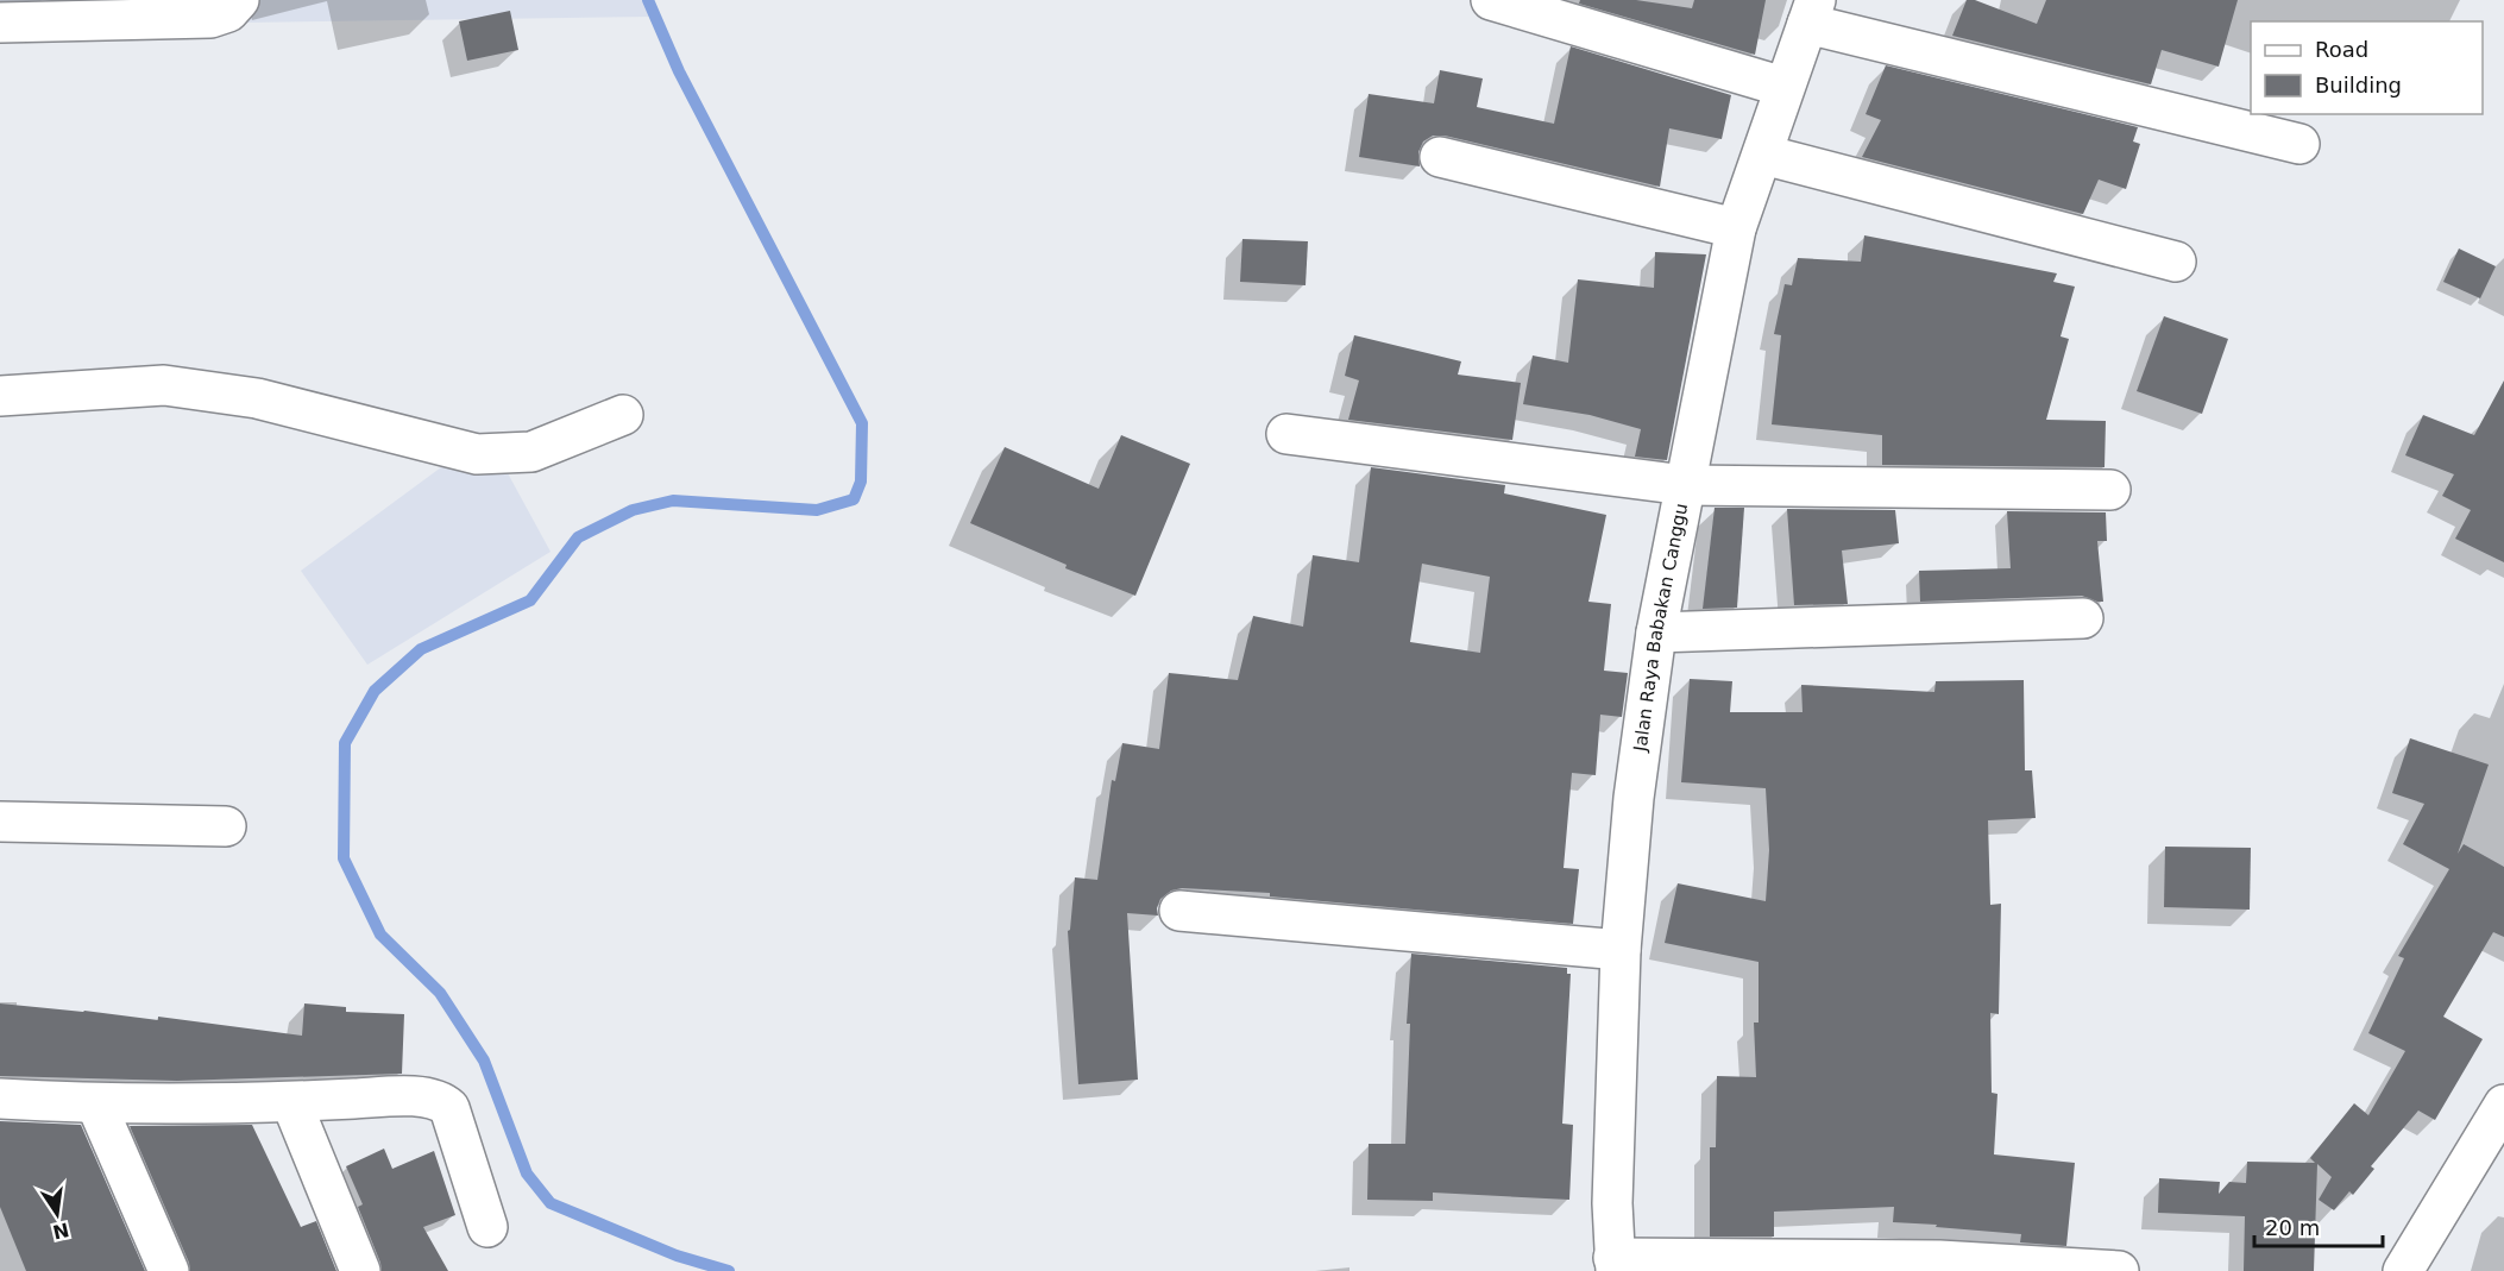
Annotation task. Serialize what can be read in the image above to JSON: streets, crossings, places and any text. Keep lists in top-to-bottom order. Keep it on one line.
{"streets":{"street":["Jalan Raya Babakan Canggu"]},"legend":["Road","Building"],"scale_bar":"20 m","north":"bottom"}
